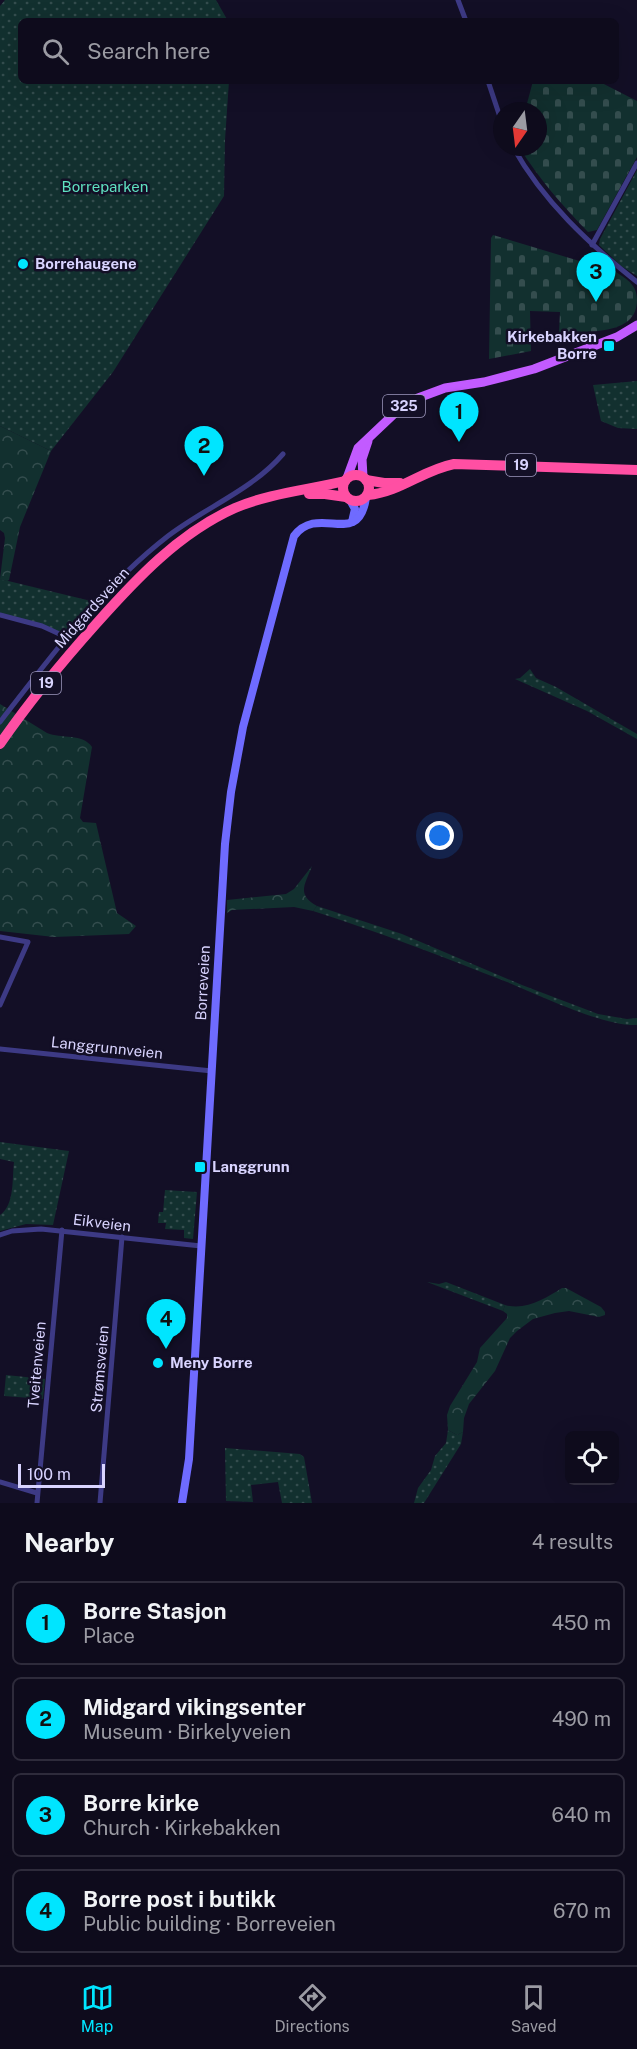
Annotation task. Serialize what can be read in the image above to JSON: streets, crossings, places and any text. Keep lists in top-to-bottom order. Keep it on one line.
{"streets":{"highway":["19","Midgardsveien"],"main road":["325","Borreveien"],"street":["Langgrunnveien","Eikveien","Tveitenveien","Strømsveien"]},"crossings":[["325","19"],["325","Midgardsveien"],["19","Midgardsveien"],["Borreveien","Langgrunnveien"],["Borreveien","Eikveien"],["Eikveien","Tveitenveien"],["Eikveien","Strømsveien"]],"parks":["Borreparken"],"places":{"other":["Borrehaugene","Meny Borre"],"transit":["Kirkebakken Borre","Langgrunn"]},"scale_bar":"100 m","north":"bottom","page":{"search":"Search here","pins":["3","1","2","4"],"scale":"100 m","heading":["Nearby","4 results"],"list":[{"mark":"1","name":"Borre Stasjon","note":"Place","value":"450 m"},{"mark":"2","name":"Midgard vikingsenter","note":"Museum · Birkelyveien","value":"490 m"},{"mark":"3","name":"Borre kirke","note":"Church · Kirkebakken","value":"640 m"},{"mark":"4","name":"Borre post i butikk","note":"Public building · Borreveien","value":"670 m"}],"nav":["Map","Directions","Saved"]}}
